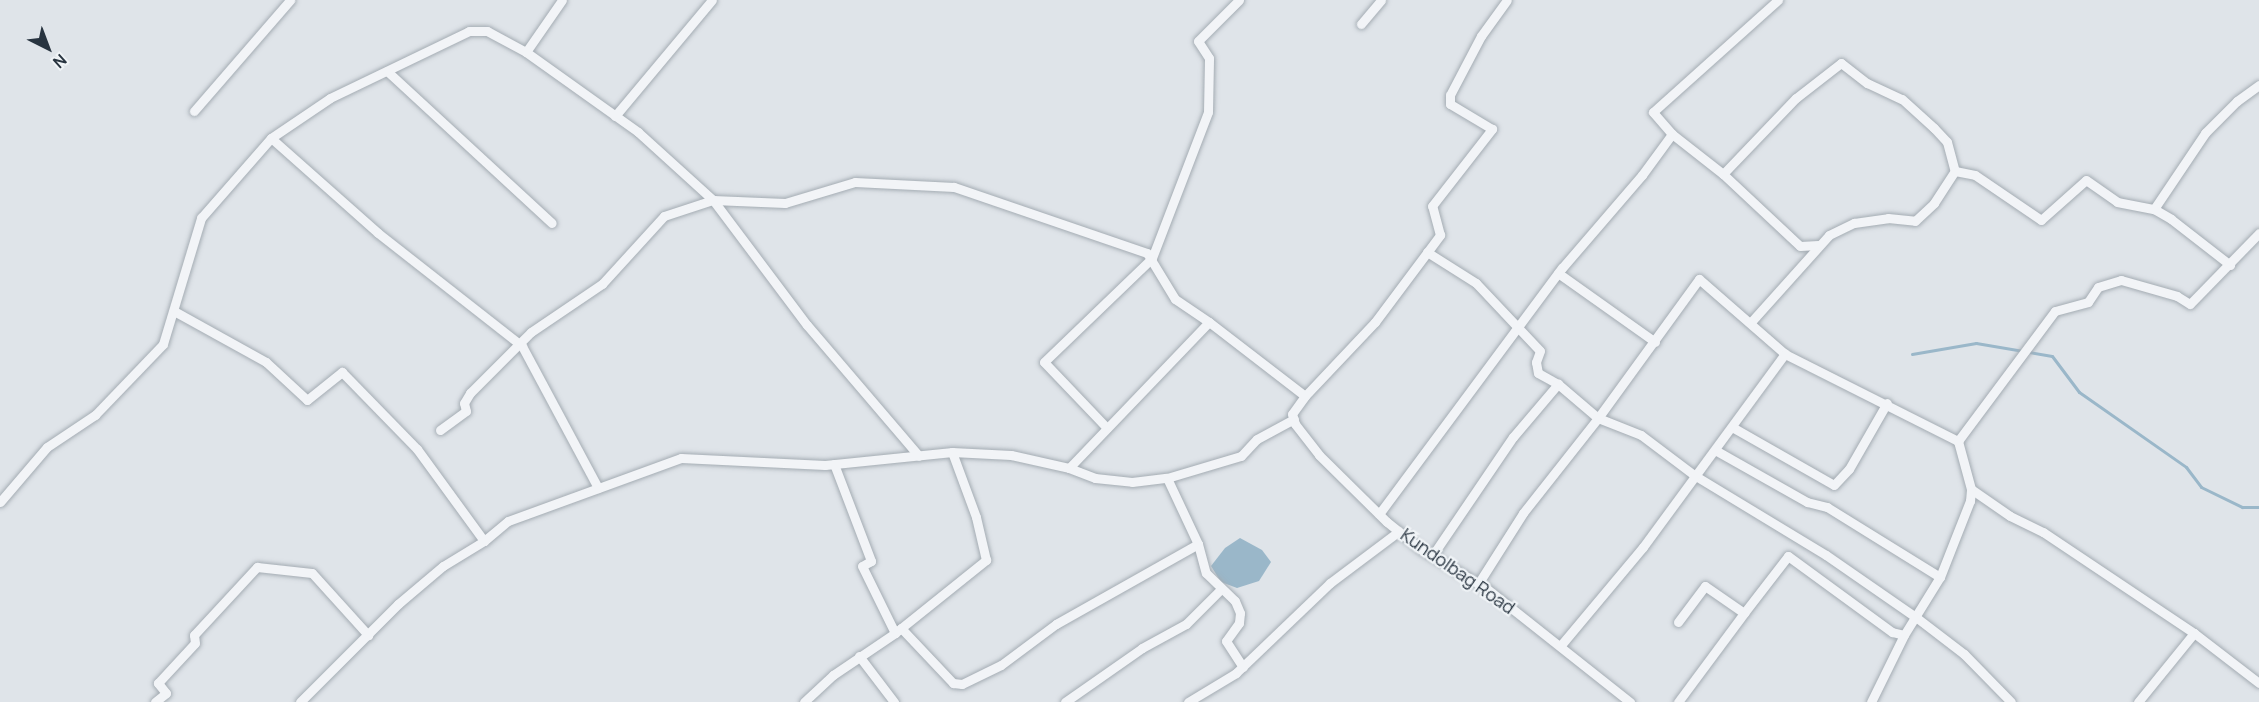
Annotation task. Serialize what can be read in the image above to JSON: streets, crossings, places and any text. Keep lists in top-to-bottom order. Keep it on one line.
{"streets":{"street":["Kundolbag Road"]},"north":"bottom right"}
